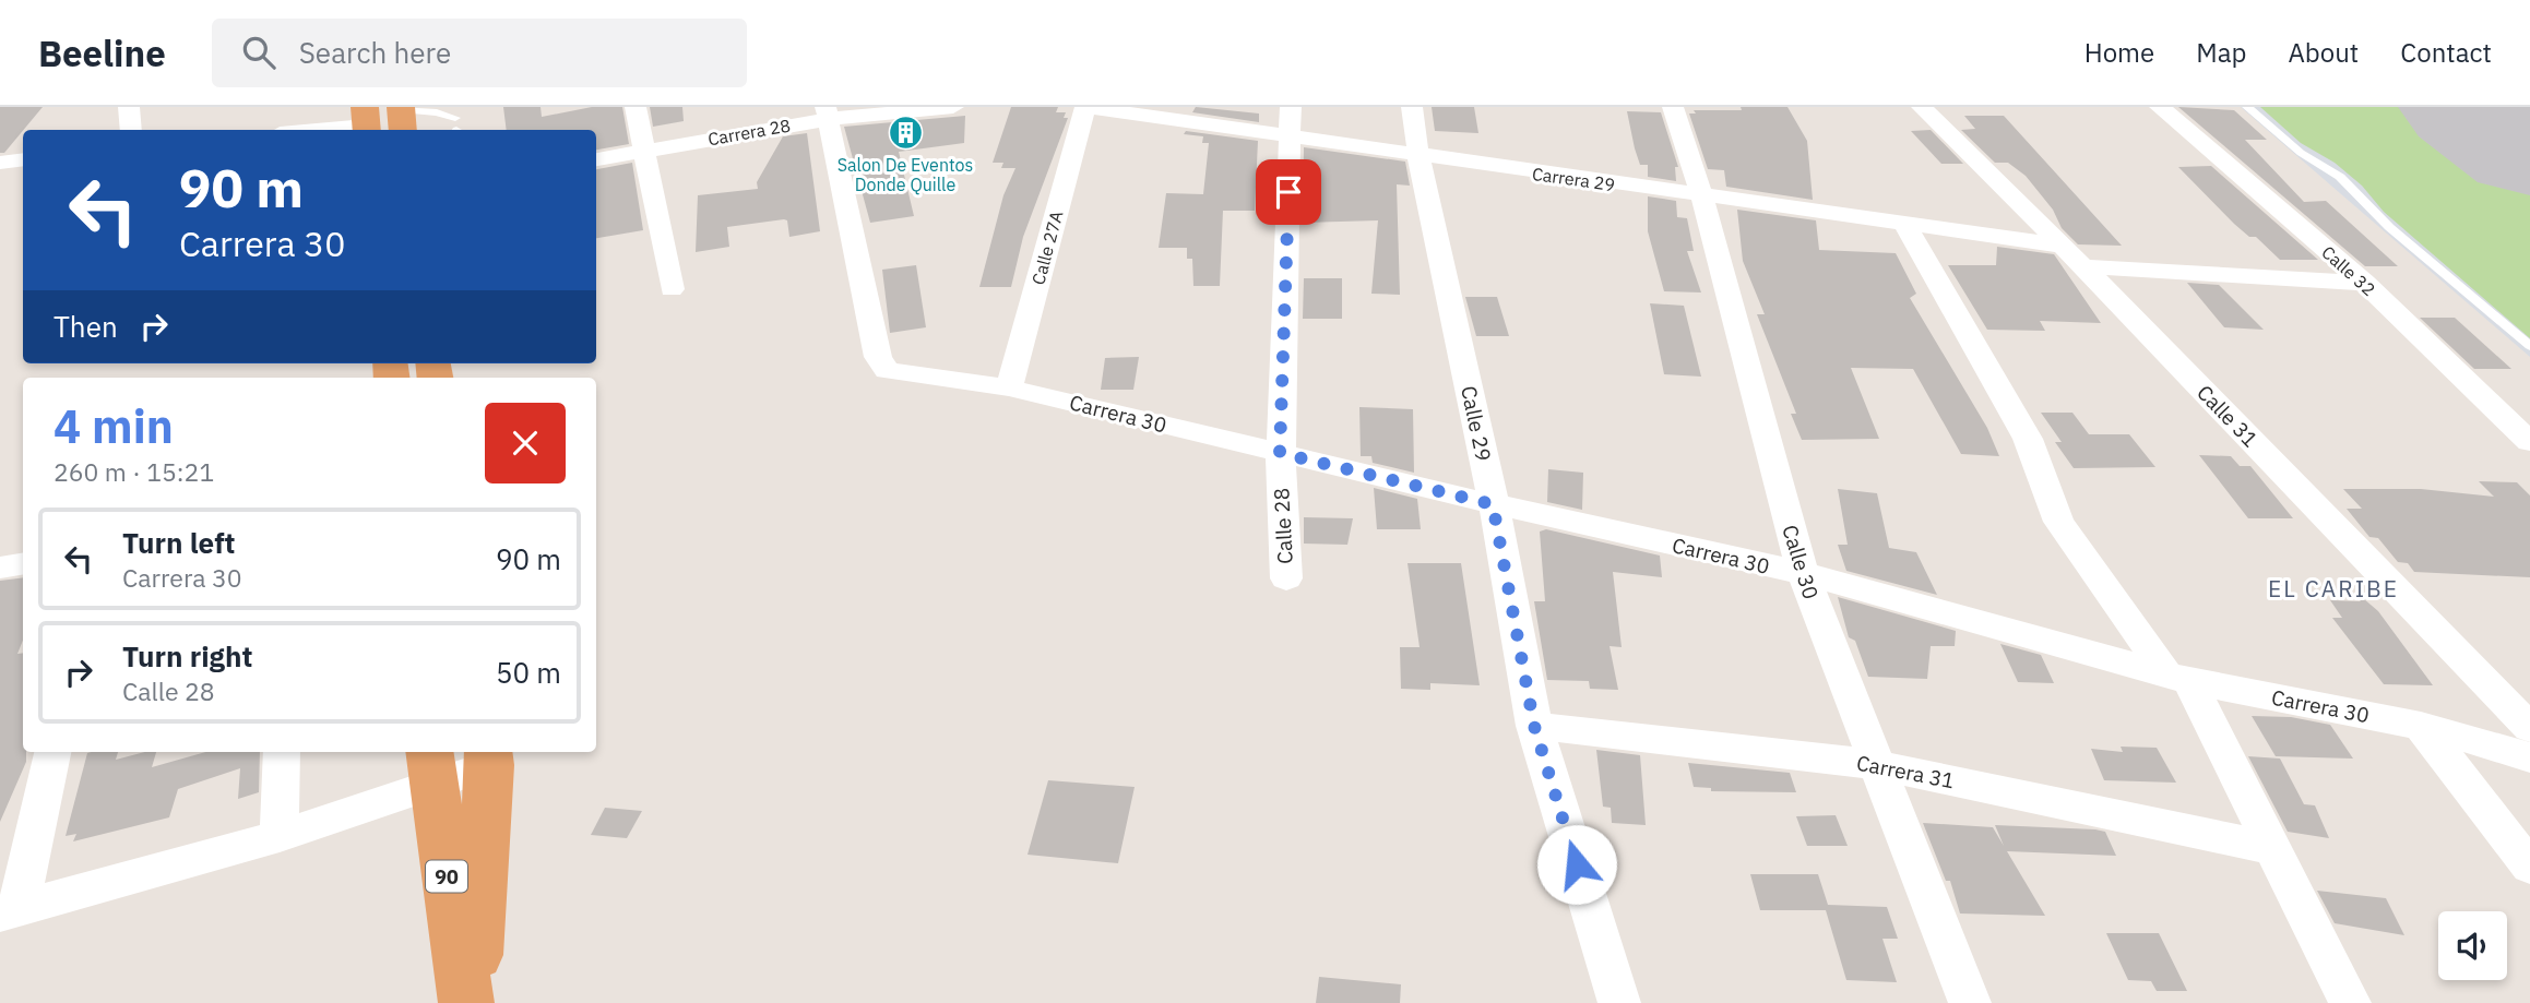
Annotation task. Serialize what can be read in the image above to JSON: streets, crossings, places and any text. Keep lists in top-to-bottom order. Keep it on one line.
{"streets":{"highway":["90"],"street":["Carrera 28","Carrera 29","Calle 27A","Calle 32","Carrera 30","Calle 31","Calle 29","Calle 28","Calle 30","Carrera 31"]},"crossings":[["Carrera 28","Carrera 30"],["Carrera 29","Calle 27A"],["Carrera 29","Calle 32"],["Carrera 29","Calle 31"],["Carrera 29","Calle 29"],["Carrera 29","Calle 28"],["Carrera 29","Calle 30"],["Calle 27A","Carrera 30"],["Carrera 30","Calle 29"],["Carrera 30","Calle 28"],["Carrera 30","Calle 30"],["Calle 29","Carrera 31"],["Calle 30","Carrera 31"]],"districts":["EL CARIBE"],"places":{"building":["Salon De Eventos Donde Quille"]},"page":{"header":"Beeline","search":"Search here","nav":["Home","Map","About","Contact"],"turn":["90 m","Carrera 30"],"then":"Then","heading":["4 min","260 m · 15:21"],"list":[{"name":"Turn left","note":"Carrera 30","value":"90 m"},{"name":"Turn right","note":"Calle 28","value":"50 m"}]}}
